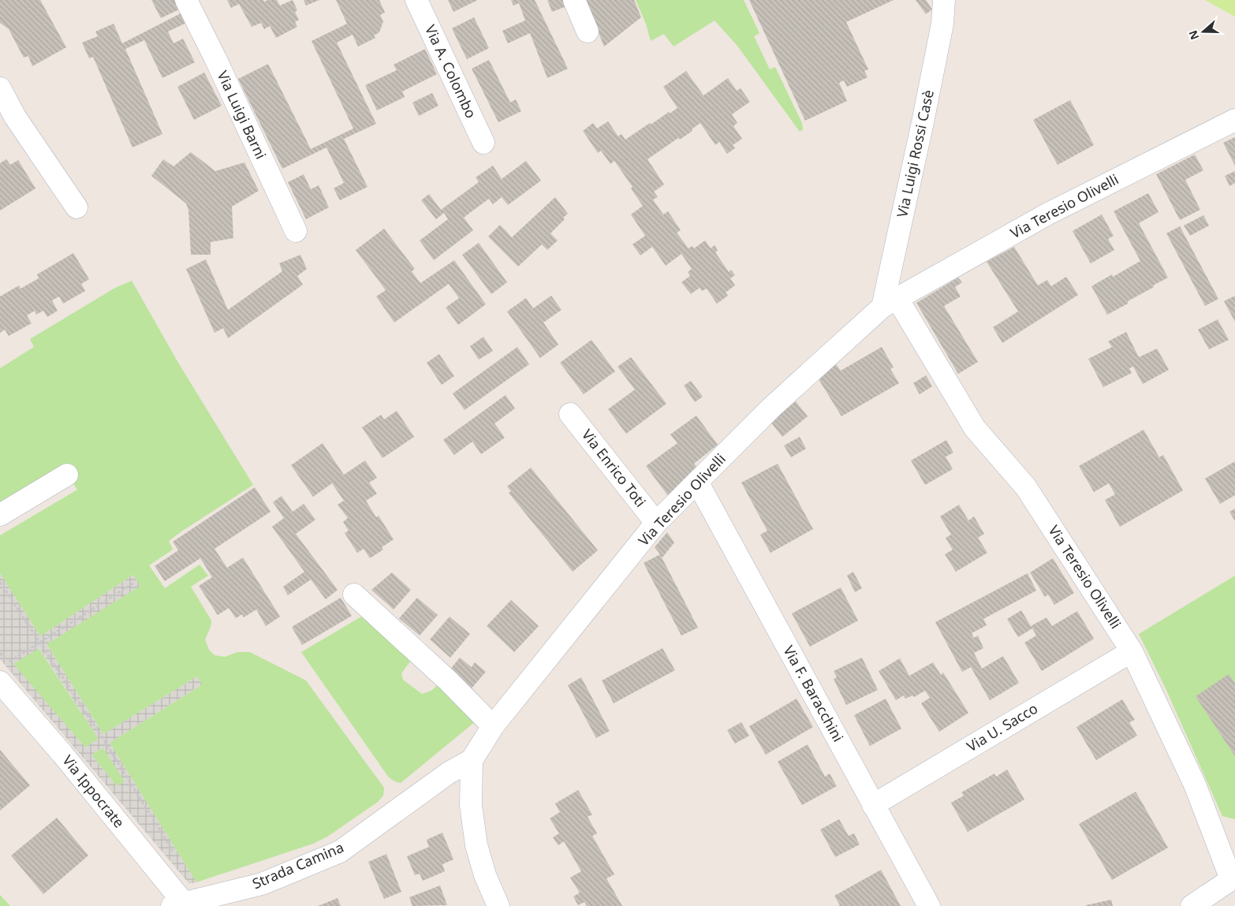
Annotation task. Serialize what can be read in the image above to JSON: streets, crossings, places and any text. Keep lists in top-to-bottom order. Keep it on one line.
{"streets":{"street":["Via A. Colombo","Via Luigi Barni","Via Luigi Rossi Casè","Via Teresio Olivelli","Via Enrico Toti","Via F. Baracchini","Via U. Sacco","Via Ippocrate","Strada Camina"]},"crossings":[["Via Luigi Rossi Casè","Via Teresio Olivelli"],["Via Teresio Olivelli","Via Enrico Toti"],["Via Teresio Olivelli","Via F. Baracchini"],["Via Teresio Olivelli","Via U. Sacco"],["Via Teresio Olivelli","Strada Camina"],["Via F. Baracchini","Via U. Sacco"],["Via Ippocrate","Strada Camina"]],"north":"left"}
